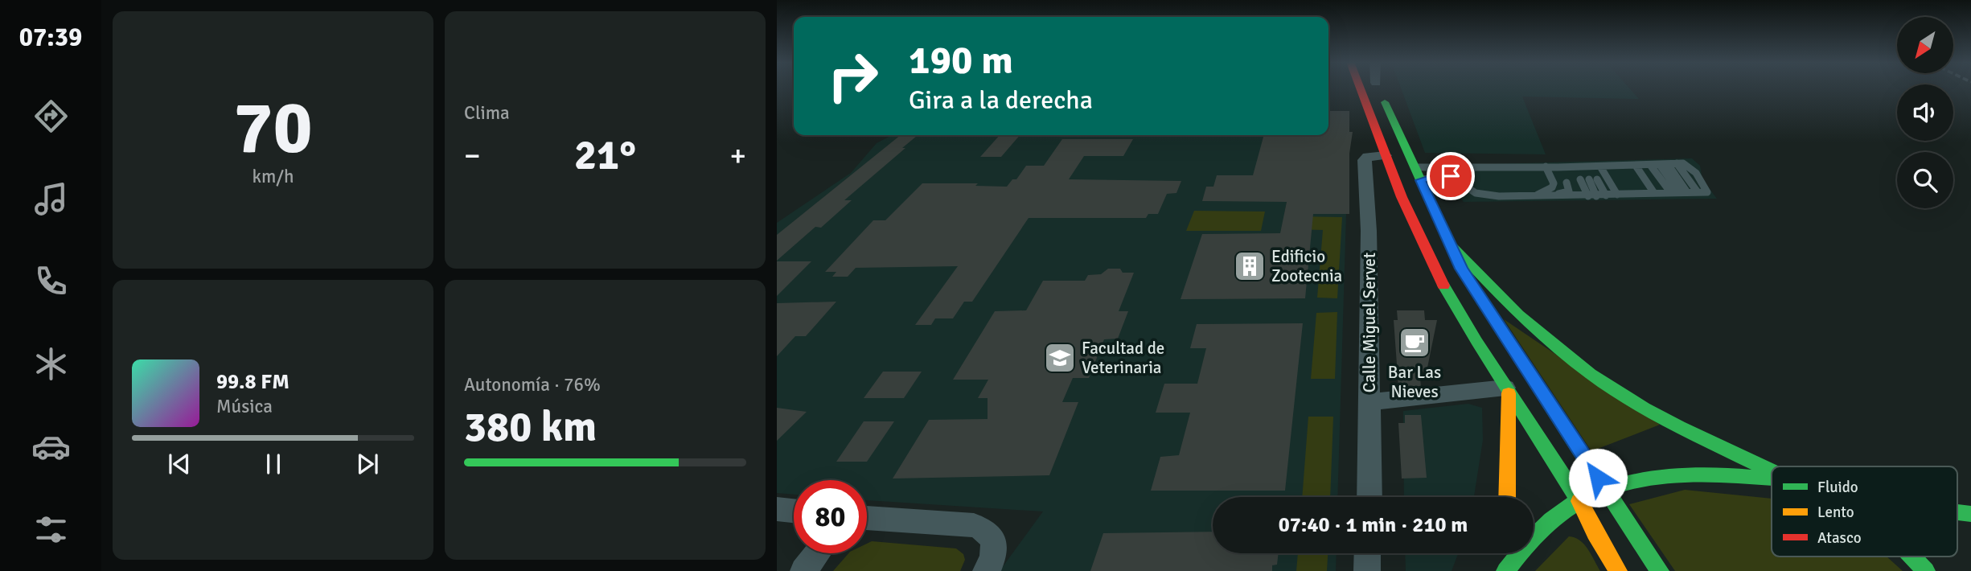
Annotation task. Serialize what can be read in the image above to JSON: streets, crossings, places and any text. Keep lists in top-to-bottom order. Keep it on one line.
{"streets":{"street":["Calle Miguel Servet"]},"places":{"building":["Edificio Zootecnia"],"cafe":["Bar Las Nieves"],"school or university":["Facultad de Veterinaria"]},"legend":["Fluido","Lento","Atasco"],"north":"bottom left","page":{"tabs":"07:39","tile":[["70","km/h"],"Clima",["Autonomía · 76%","380 km"]],"turn":["190 m","Gira a la derecha"],"heat":["−","21°","+"],"song":["99.8 FM","Música"],"limit":"80","trip":"07:40 · 1 min · 210 m"}}
